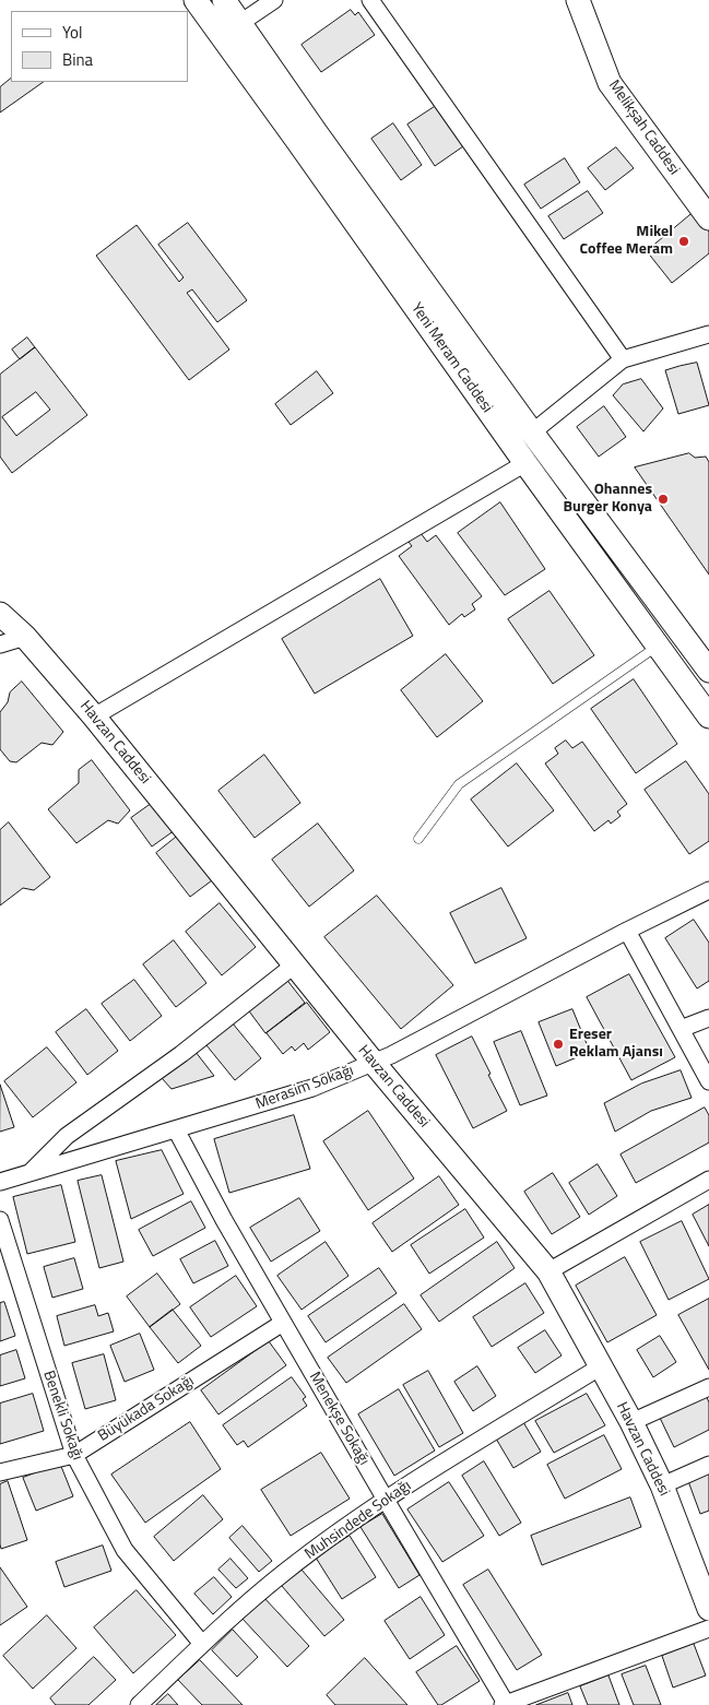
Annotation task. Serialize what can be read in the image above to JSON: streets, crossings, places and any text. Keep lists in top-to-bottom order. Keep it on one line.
{"streets":{"main road":["Melikşah Caddesi","Yeni Meram Caddesi","Havzan Caddesi"],"street":["Merasim Sokağı","Büyükada Sokağı","Benekli Sokağı","Menekşe Sokağı","Muhsindede Sokağı"]},"crossings":[["Havzan Caddesi","Merasim Sokağı"],["Havzan Caddesi","Muhsindede Sokağı"],["Merasim Sokağı","Menekşe Sokağı"],["Büyükada Sokağı","Benekli Sokağı"],["Büyükada Sokağı","Menekşe Sokağı"],["Benekli Sokağı","Muhsindede Sokağı"],["Menekşe Sokağı","Muhsindede Sokağı"]],"places":["Mikel Coffee Meram","Ohannes Burger Konya","Ereser Reklam Ajansı"],"legend":["Yol","Bina"]}
